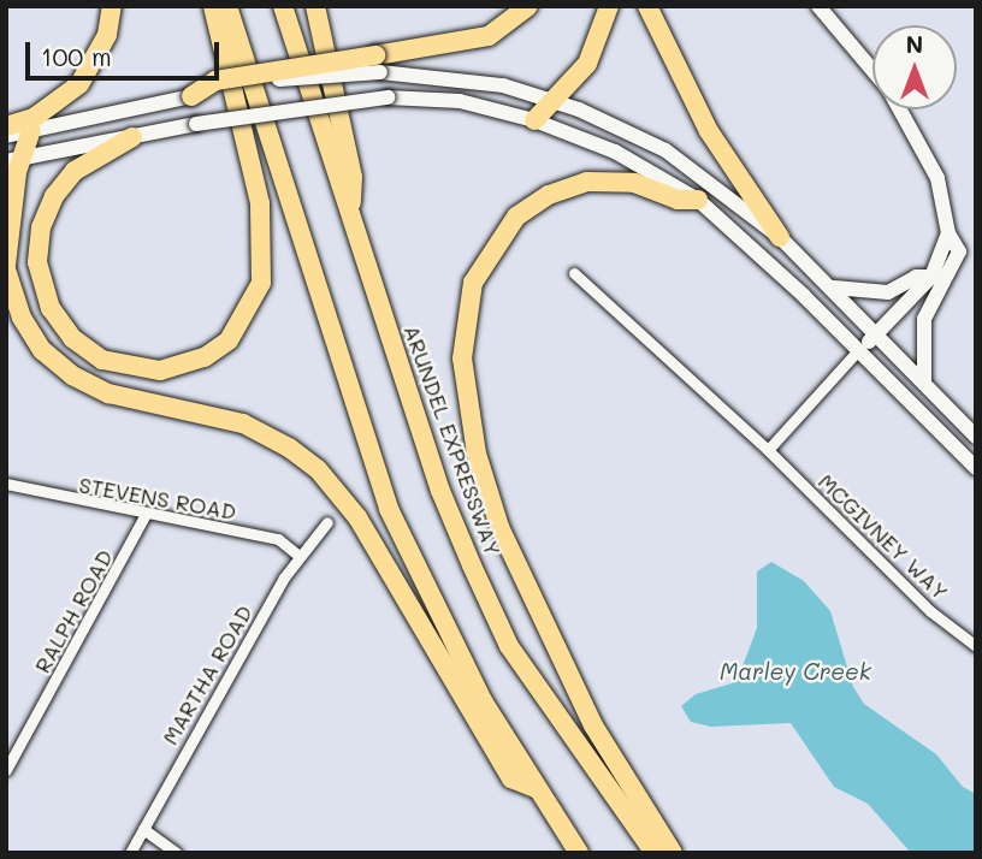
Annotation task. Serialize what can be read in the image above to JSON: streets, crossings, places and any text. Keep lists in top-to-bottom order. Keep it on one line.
{"streets":{"highway":["ARUNDEL EXPRESSWAY"],"street":["STEVENS ROAD","MCGIVNEY WAY","RALPH ROAD","MARTHA ROAD"]},"crossings":[["STEVENS ROAD","RALPH ROAD"],["STEVENS ROAD","MARTHA ROAD"]],"water":["Marley Creek"],"scale_bar":"100 m","north":"top"}
